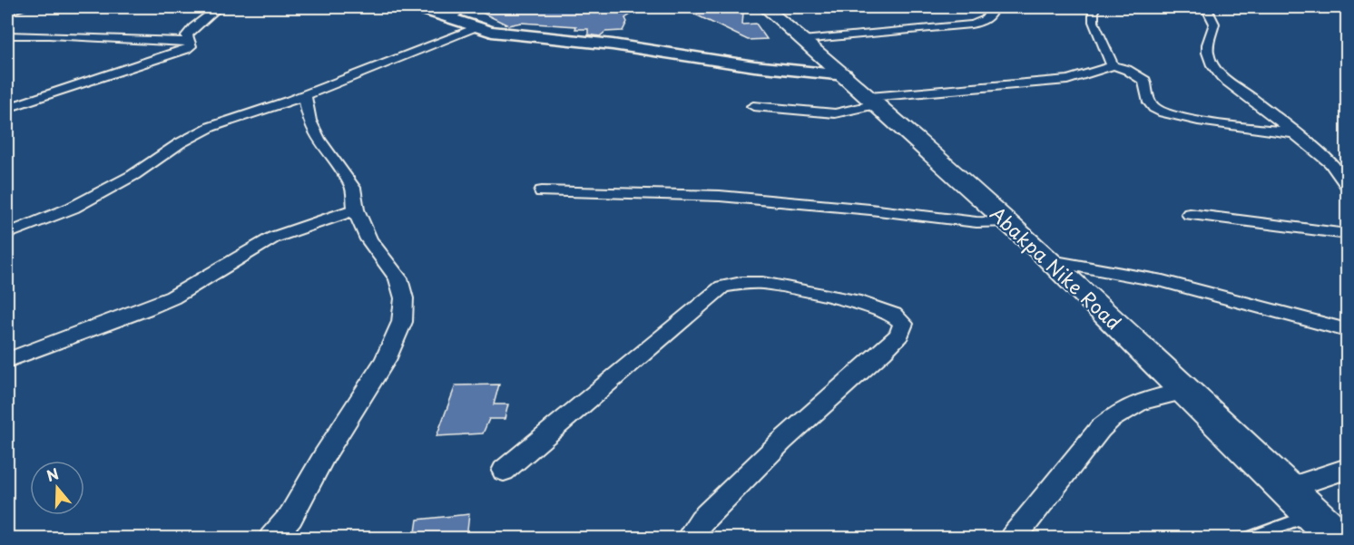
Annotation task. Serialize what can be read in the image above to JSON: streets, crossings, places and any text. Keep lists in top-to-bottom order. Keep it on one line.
{"streets":{"main road":["Abakpa Nike Road"]},"north":"top"}
